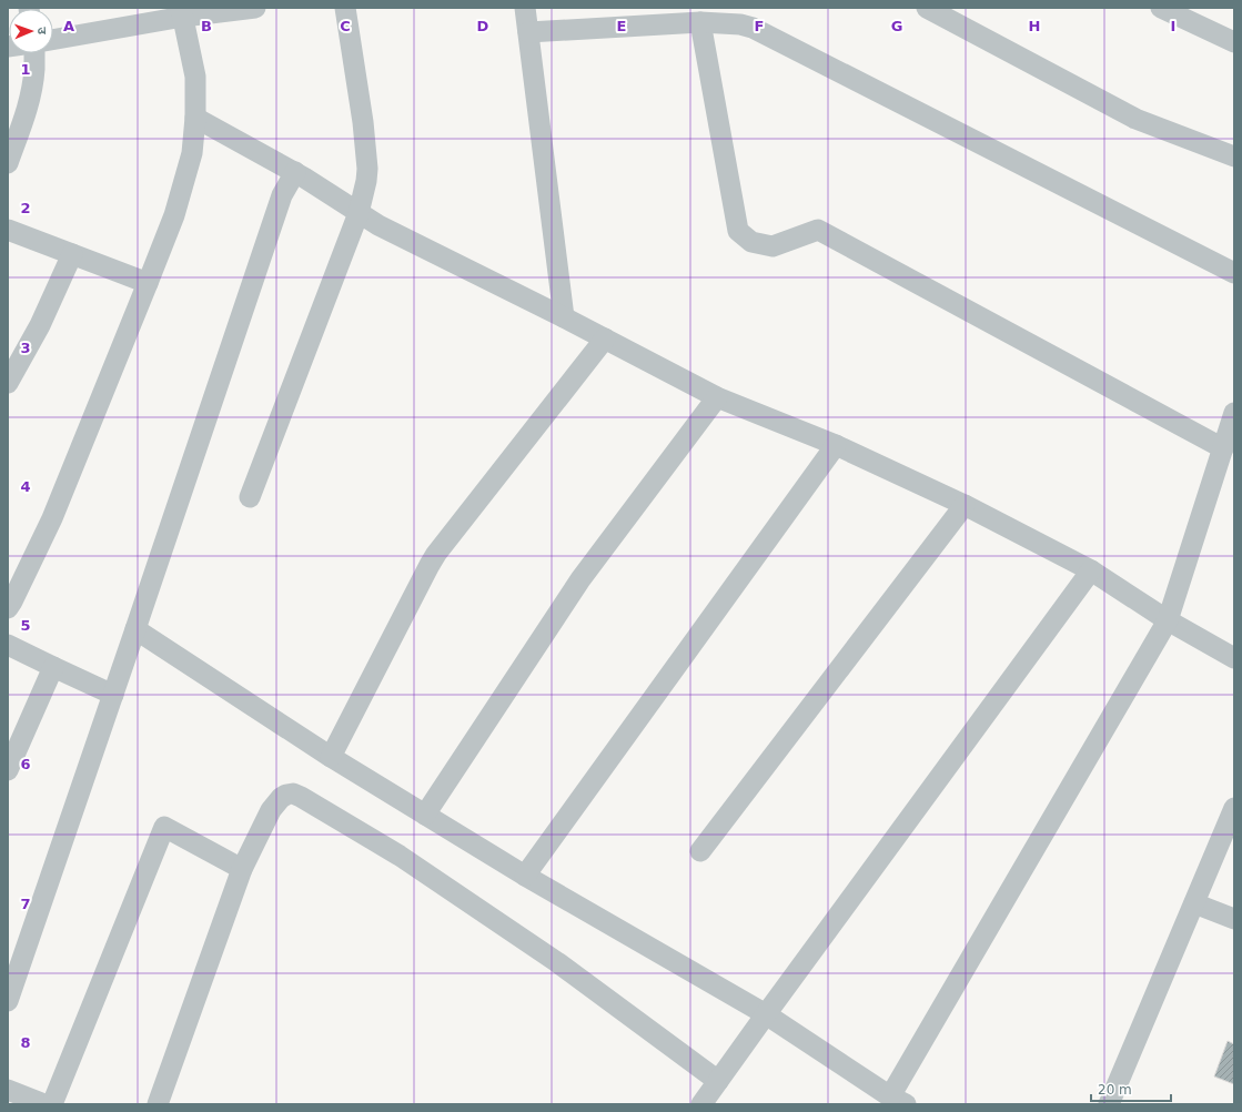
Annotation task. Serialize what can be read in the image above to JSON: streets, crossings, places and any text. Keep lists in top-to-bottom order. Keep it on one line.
{"scale_bar":"20 m","north":"right","grid":{"columns":["A","B","C","D","E","F","G","H","I"],"rows":["1","2","3","4","5","6","7","8"]}}
